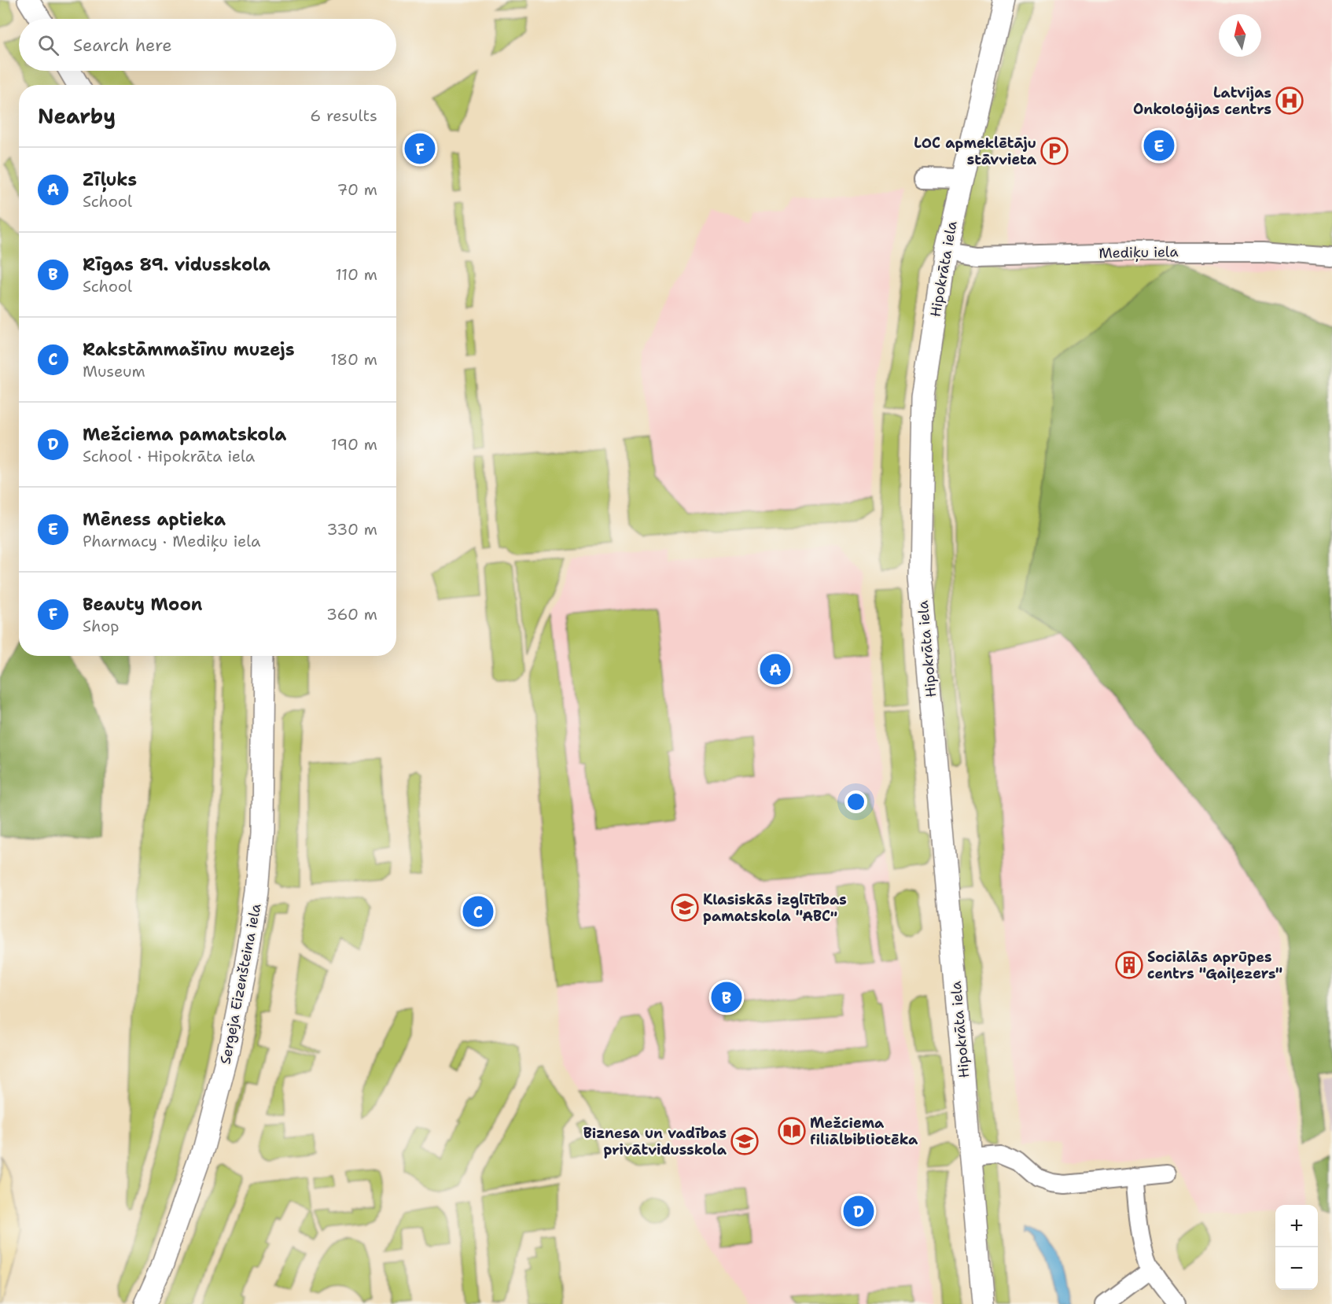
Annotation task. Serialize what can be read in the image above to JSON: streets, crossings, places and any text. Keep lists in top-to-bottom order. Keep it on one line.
{"streets":{"street":["Mediķu iela","Hipokrāta iela","Sergeja Eizenšteina iela"]},"crossings":[["Mediķu iela","Hipokrāta iela"]],"places":{"hospital":["Latvijas Onkoloģijas centrs"],"parking":["LOC apmeklētāju stāvvieta"],"school or university":["Klasiskās izglītības pamatskola \"ABC\"","Biznesa un vadības privātvidusskola"],"building":["Sociālās aprūpes centrs \"Gaiļezers\""],"library":["Mežciema filiālbibliotēka"]},"north":"top","page":{"search":"Search here","heading":["Nearby","6 results"],"pins":["E","F","A","C","B","D"],"list":[{"mark":"A","name":"Zīļuks","note":"School","value":"70 m"},{"mark":"B","name":"Rīgas 89. vidusskola","note":"School","value":"110 m"},{"mark":"C","name":"Rakstāmmašīnu muzejs","note":"Museum","value":"180 m"},{"mark":"D","name":"Mežciema pamatskola","note":"School · Hipokrāta iela","value":"190 m"},{"mark":"E","name":"Mēness aptieka","note":"Pharmacy · Mediķu iela","value":"330 m"},{"mark":"F","name":"Beauty Moon","note":"Shop","value":"360 m"}],"map_buttons":["+","−"]}}
